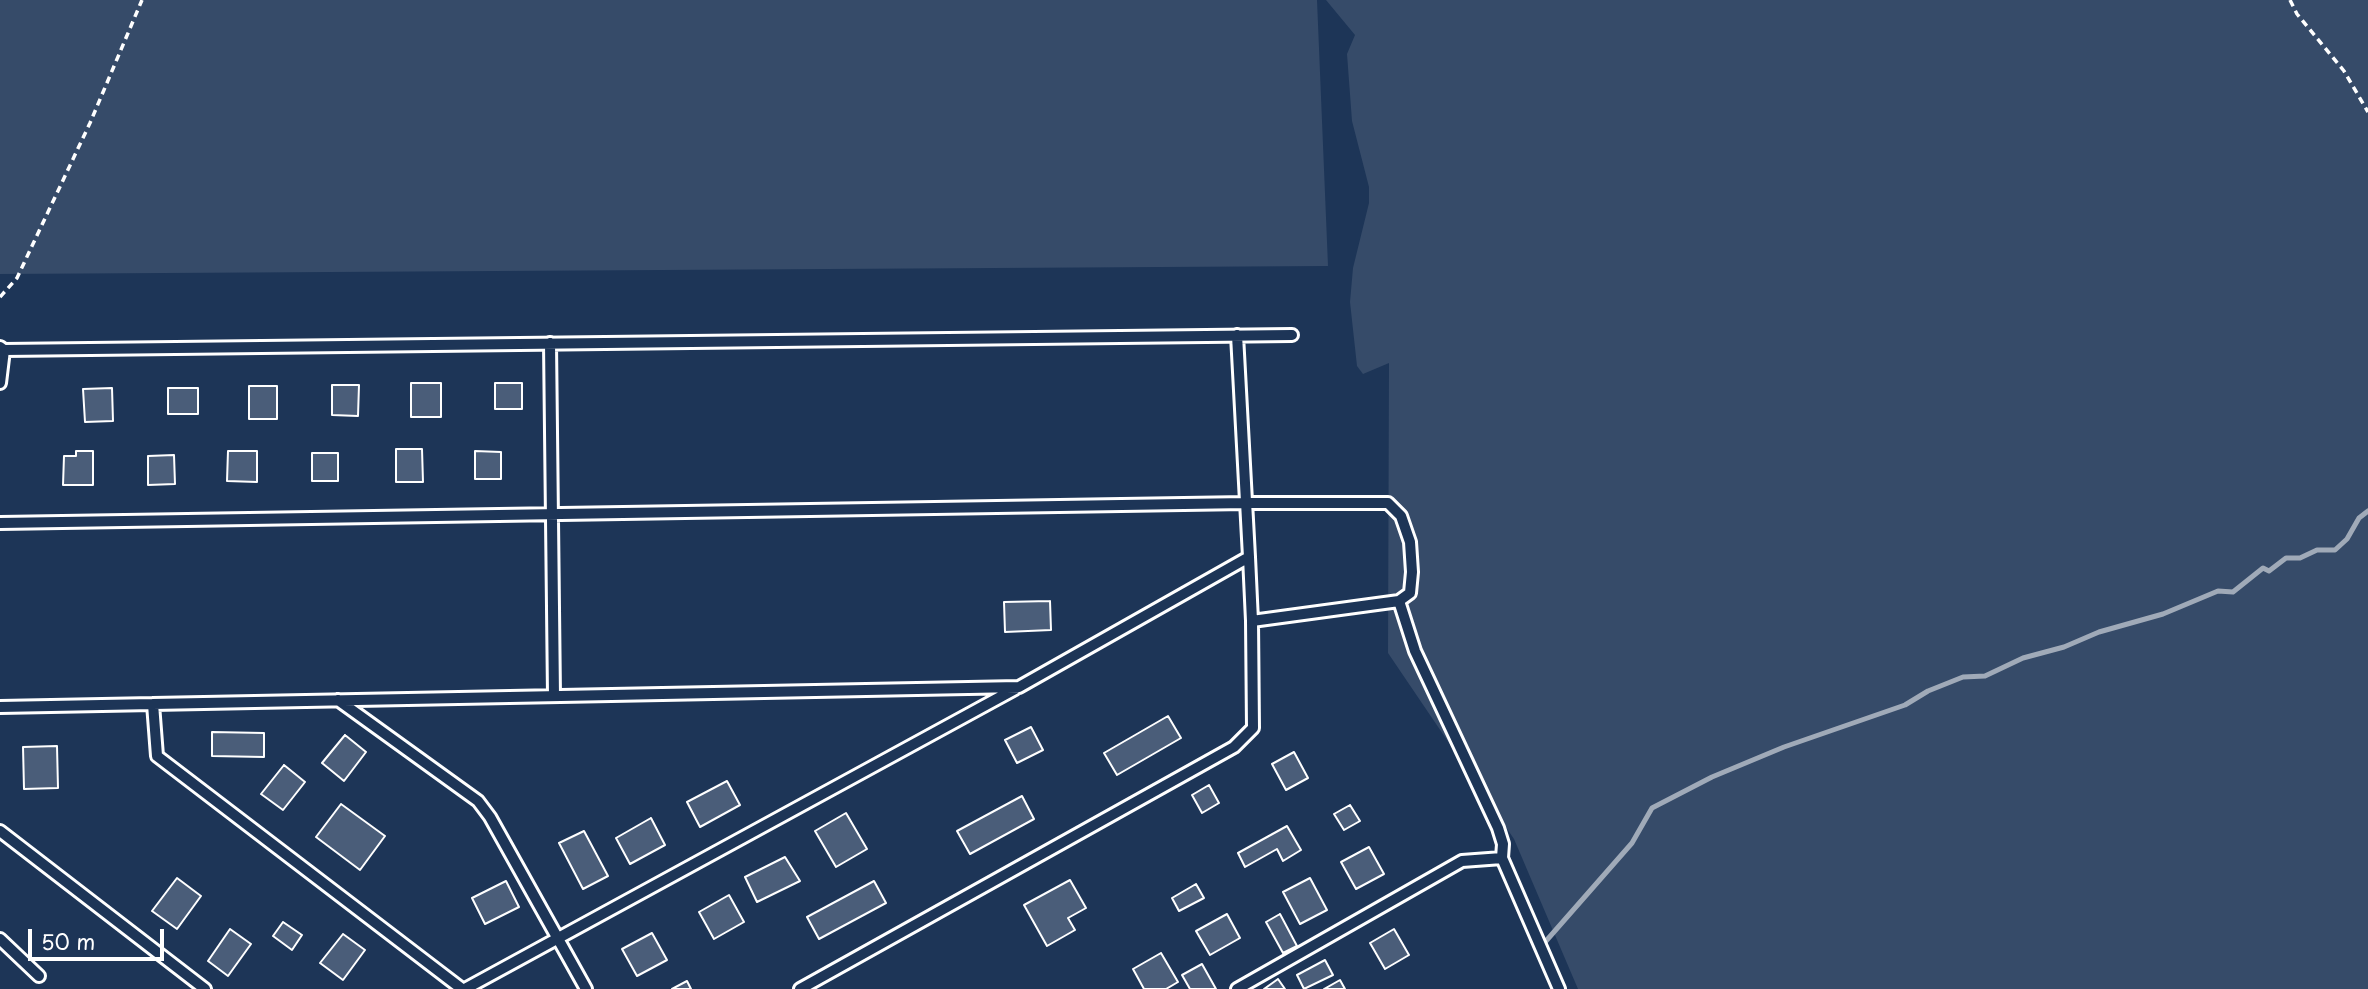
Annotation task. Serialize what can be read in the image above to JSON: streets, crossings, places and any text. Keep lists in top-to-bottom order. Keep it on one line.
{"scale_bar":"50 m"}
